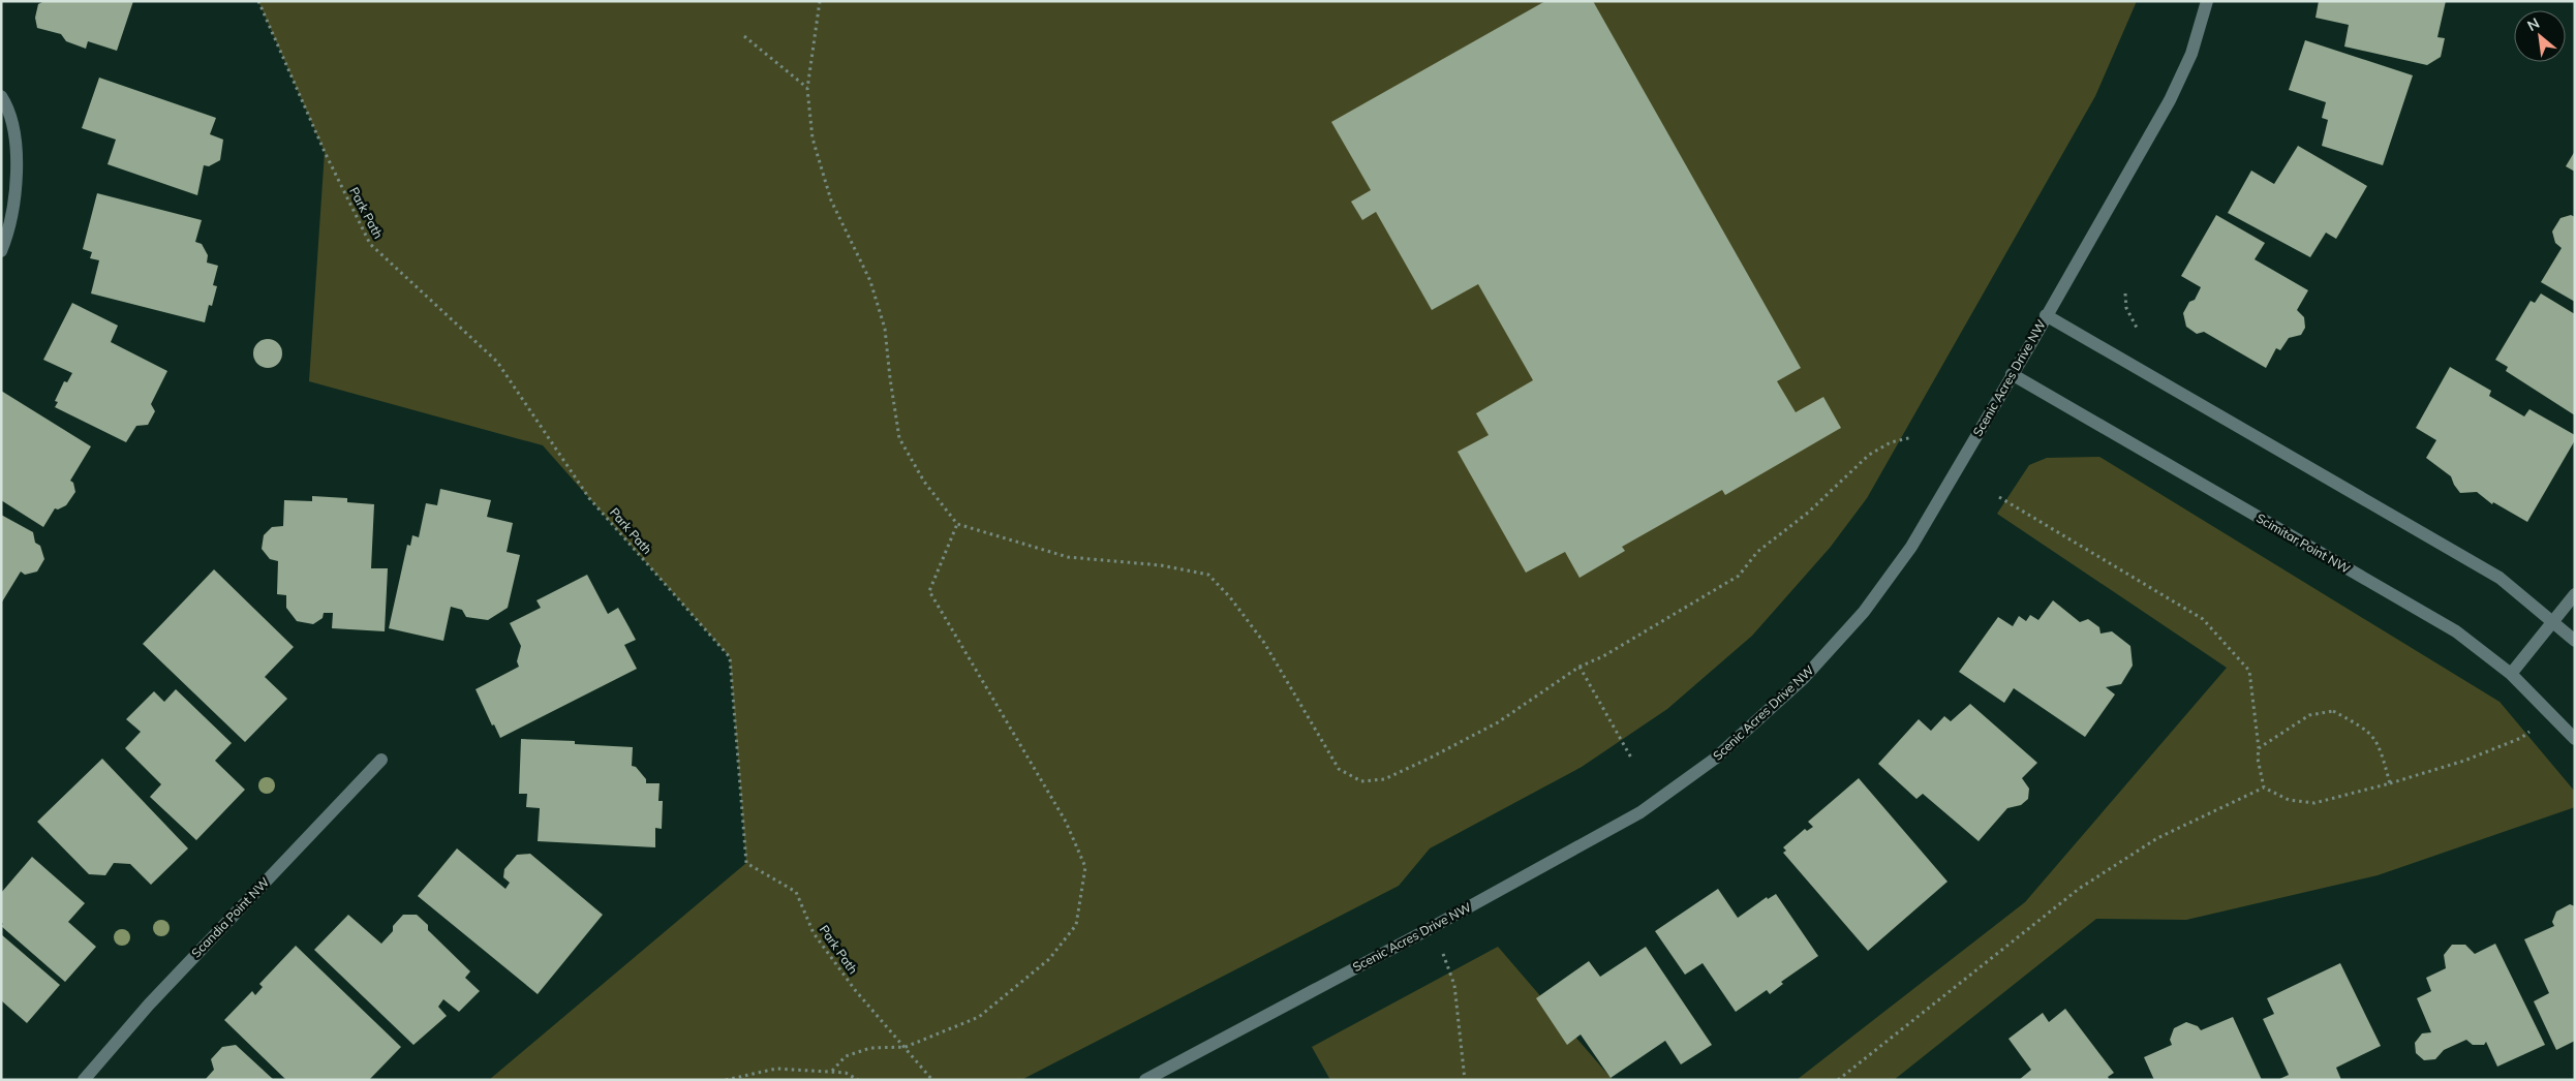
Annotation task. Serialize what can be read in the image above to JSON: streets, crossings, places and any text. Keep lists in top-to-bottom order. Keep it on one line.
{"streets":{"street":["Scenic Acres Drive NW","Scimitar Point NW","Scandia Point NW"],"path":["Park Path"]},"crossings":[["Scenic Acres Drive NW","Scimitar Point NW"]],"north":"top left"}
